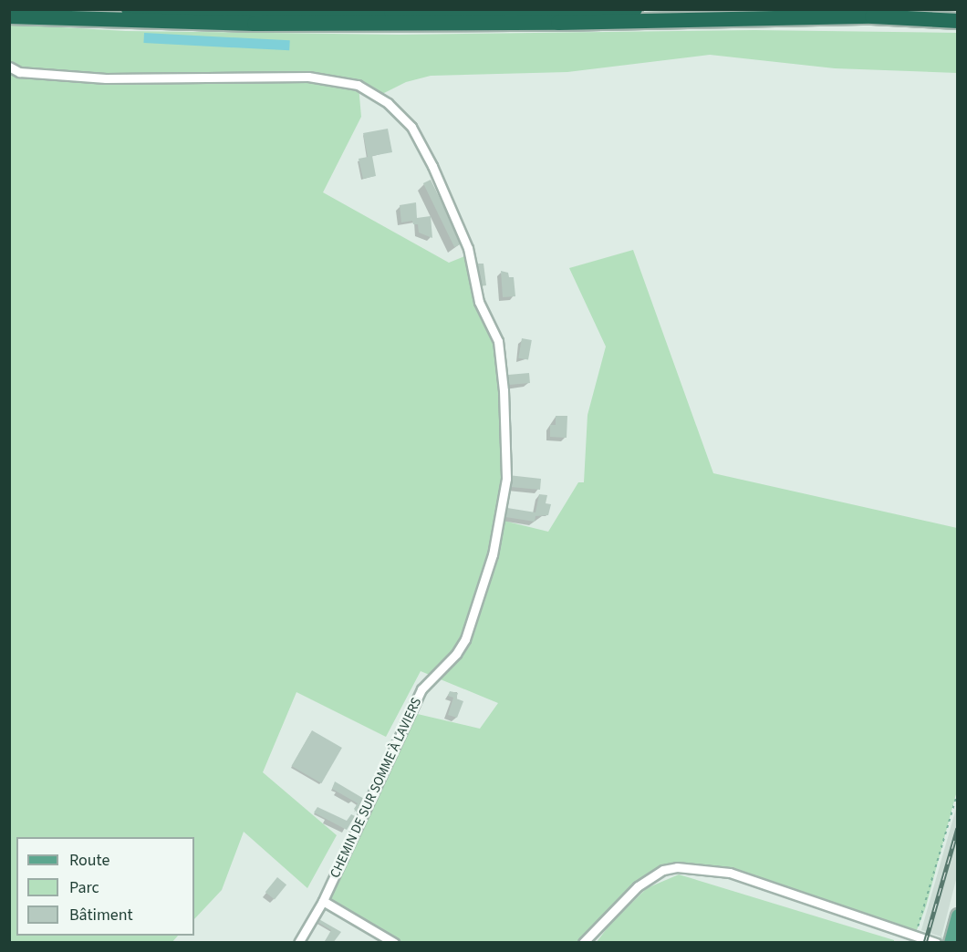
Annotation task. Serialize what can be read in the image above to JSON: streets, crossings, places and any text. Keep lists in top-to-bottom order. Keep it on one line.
{"streets":{"street":["CHEMIN DE SUR SOMME À LAVIERS"]},"legend":["Route","Parc","Bâtiment"]}
